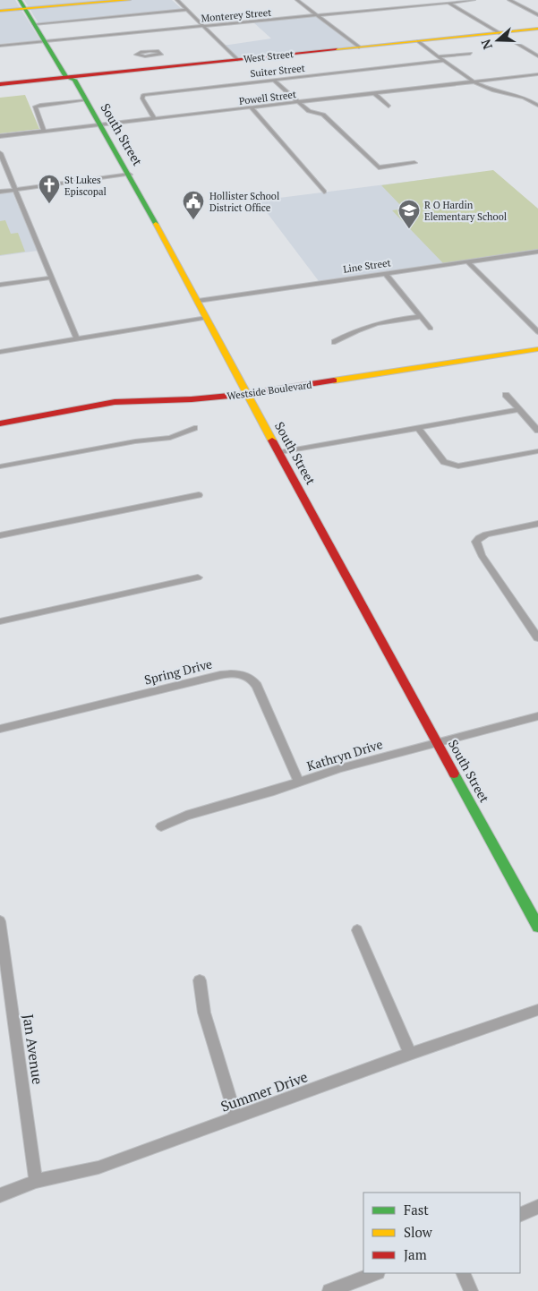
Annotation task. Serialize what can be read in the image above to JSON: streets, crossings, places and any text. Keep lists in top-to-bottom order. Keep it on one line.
{"streets":{"street":["Monterey Street","West Street","Suiter Street","Powell Street","South Street","Line Street","Westside Boulevard","Spring Drive","Kathryn Drive","Jan Avenue","Summer Drive"]},"crossings":[["Monterey Street","South Street"],["West Street","South Street"],["Suiter Street","Powell Street"],["Powell Street","South Street"],["South Street","Line Street"],["South Street","Westside Boulevard"],["South Street","Kathryn Drive"],["Spring Drive","Kathryn Drive"],["Jan Avenue","Summer Drive"]],"places":{"church":["St Lukes Episcopal"],"public building":["Hollister School District Office"],"school or university":["R O Hardin Elementary School"]},"legend":["Fast","Slow","Jam"],"north":"left"}
